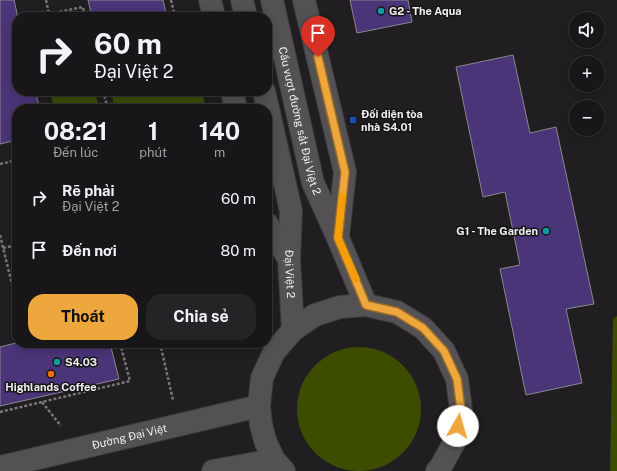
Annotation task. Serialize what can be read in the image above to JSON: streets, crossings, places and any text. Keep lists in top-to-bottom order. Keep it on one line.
{"streets":{"street":["Cầu vượt đường sắt Đại Việt 2","Đại Việt 2","Đường Đại Việt"]},"places":{"other":["G2 - The Aqua","G1 - The Garden","S4.03","Highlands Coffee"],"transit":["Đối diện tòa nhà S4.01"]},"page":{"map_buttons":["+","−"],"turn":["60 m","Đại Việt 2"],"eta":["08:21","Đến lúc","1","phút","140","m"],"list":[{"name":"Rẽ phải","note":"Đại Việt 2","value":"60 m"},{"name":"Đến nơi","value":"80 m"}],"buttons":["Thoát","Chia sẻ"]}}
